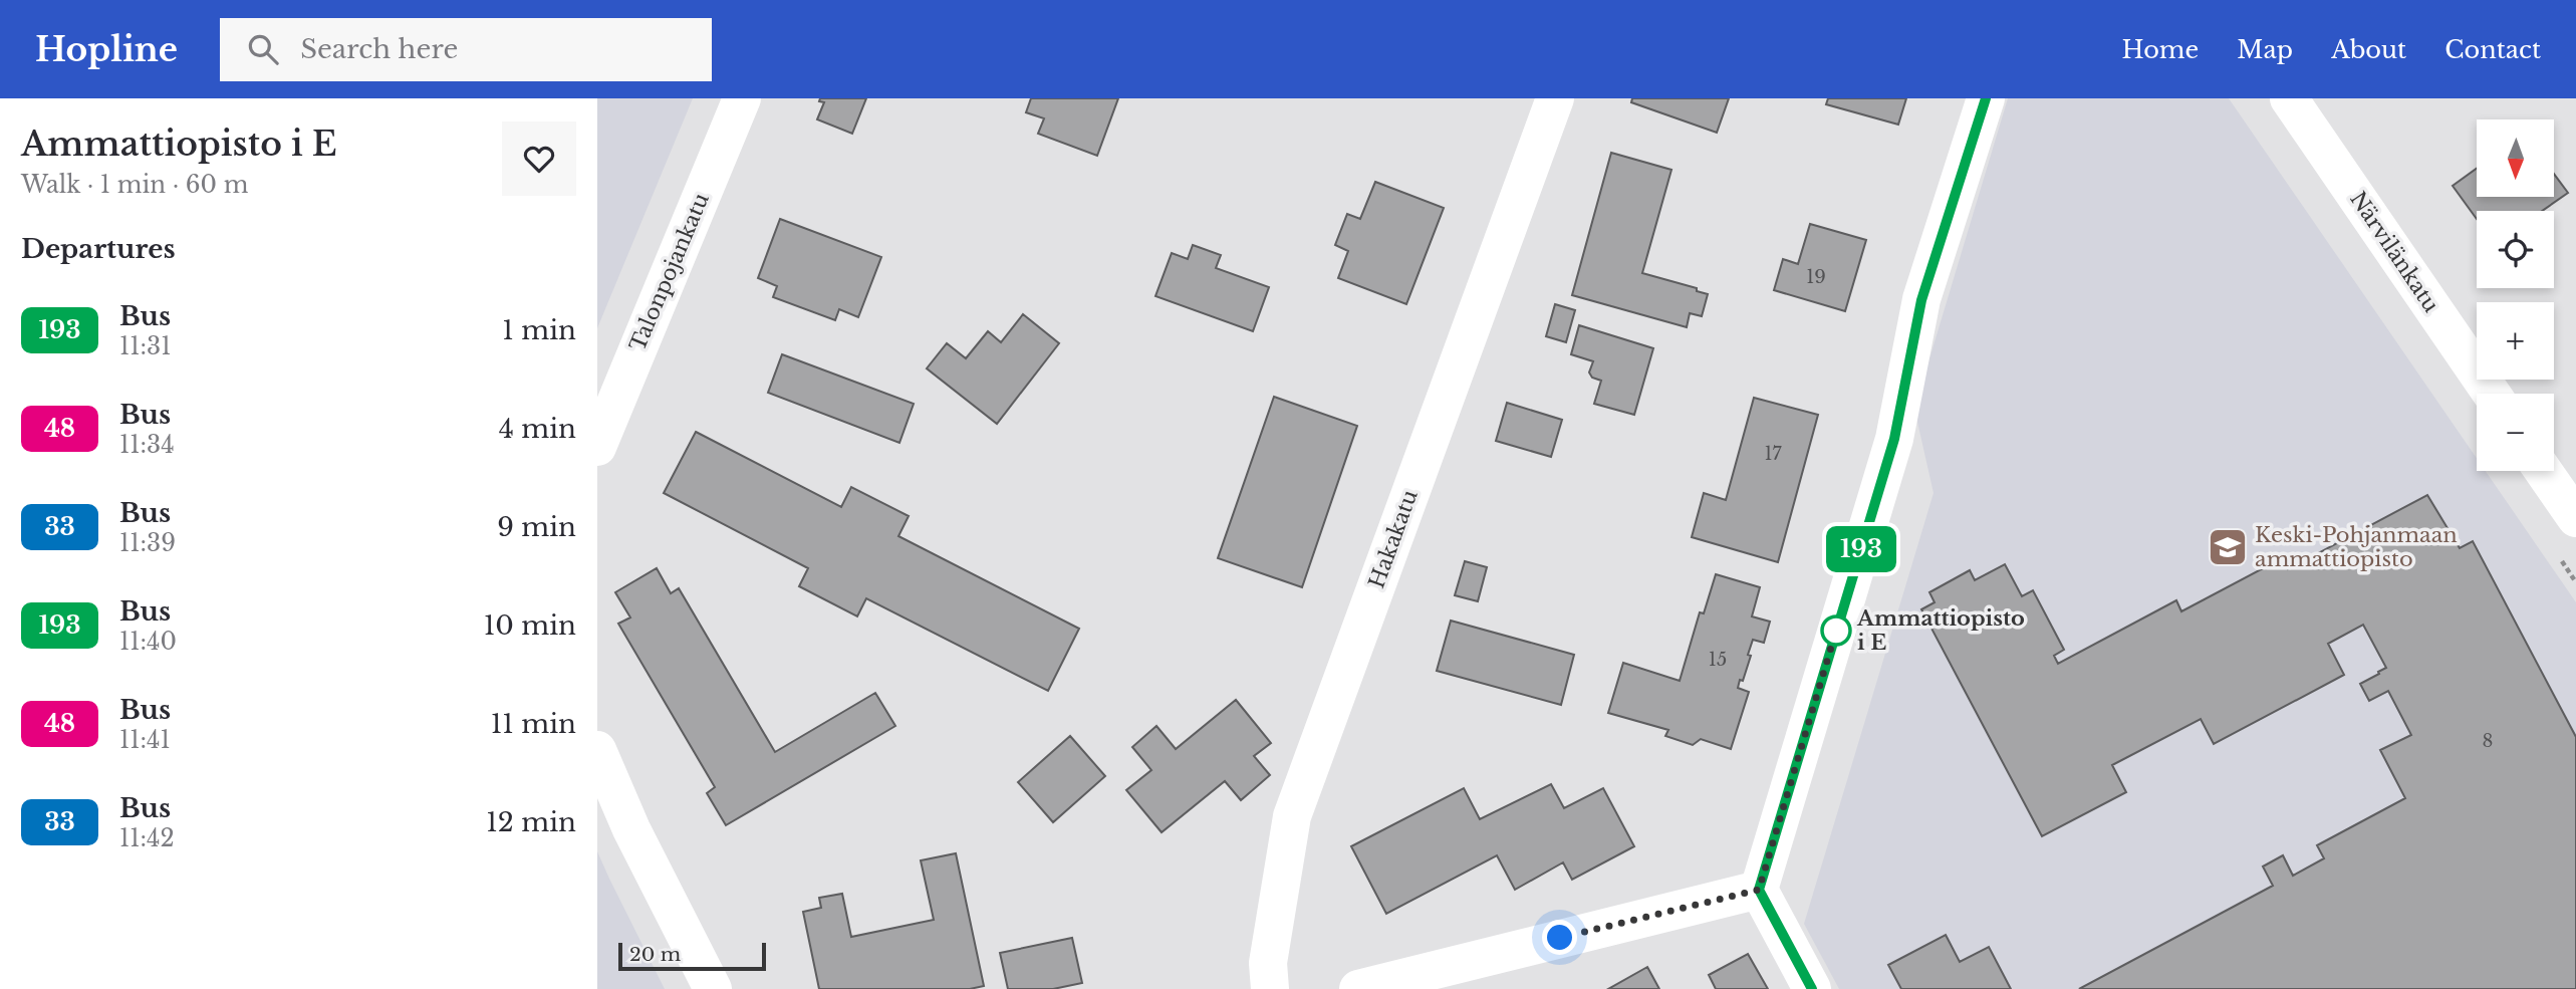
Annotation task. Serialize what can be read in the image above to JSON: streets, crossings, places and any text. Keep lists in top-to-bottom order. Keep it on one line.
{"streets":{"street":["Närvilänkatu","Talonpojankatu","Hakakatu"]},"places":{"school or university":["Keski-Pohjanmaan ammattiopisto"],"other":["Ammattiopisto i E"]},"lines":["bus line 193"],"house_numbers":["19","17","15","8"],"scale_bar":"20 m","north":"bottom","page":{"header":"Hopline","search":"Search here","nav":["Home","Map","About","Contact"],"heading":[["Ammattiopisto i E","Walk · 1 min · 60 m"],"Departures"],"on_map":"193","map_buttons":["+","−"],"list":[{"mark":"193","name":"Bus","note":"11:31","value":"1 min"},{"mark":"48","name":"Bus","note":"11:34","value":"4 min"},{"mark":"33","name":"Bus","note":"11:39","value":"9 min"},{"mark":"193","name":"Bus","note":"11:40","value":"10 min"},{"mark":"48","name":"Bus","note":"11:41","value":"11 min"},{"mark":"33","name":"Bus","note":"11:42","value":"12 min"}],"scale":"20 m"}}
